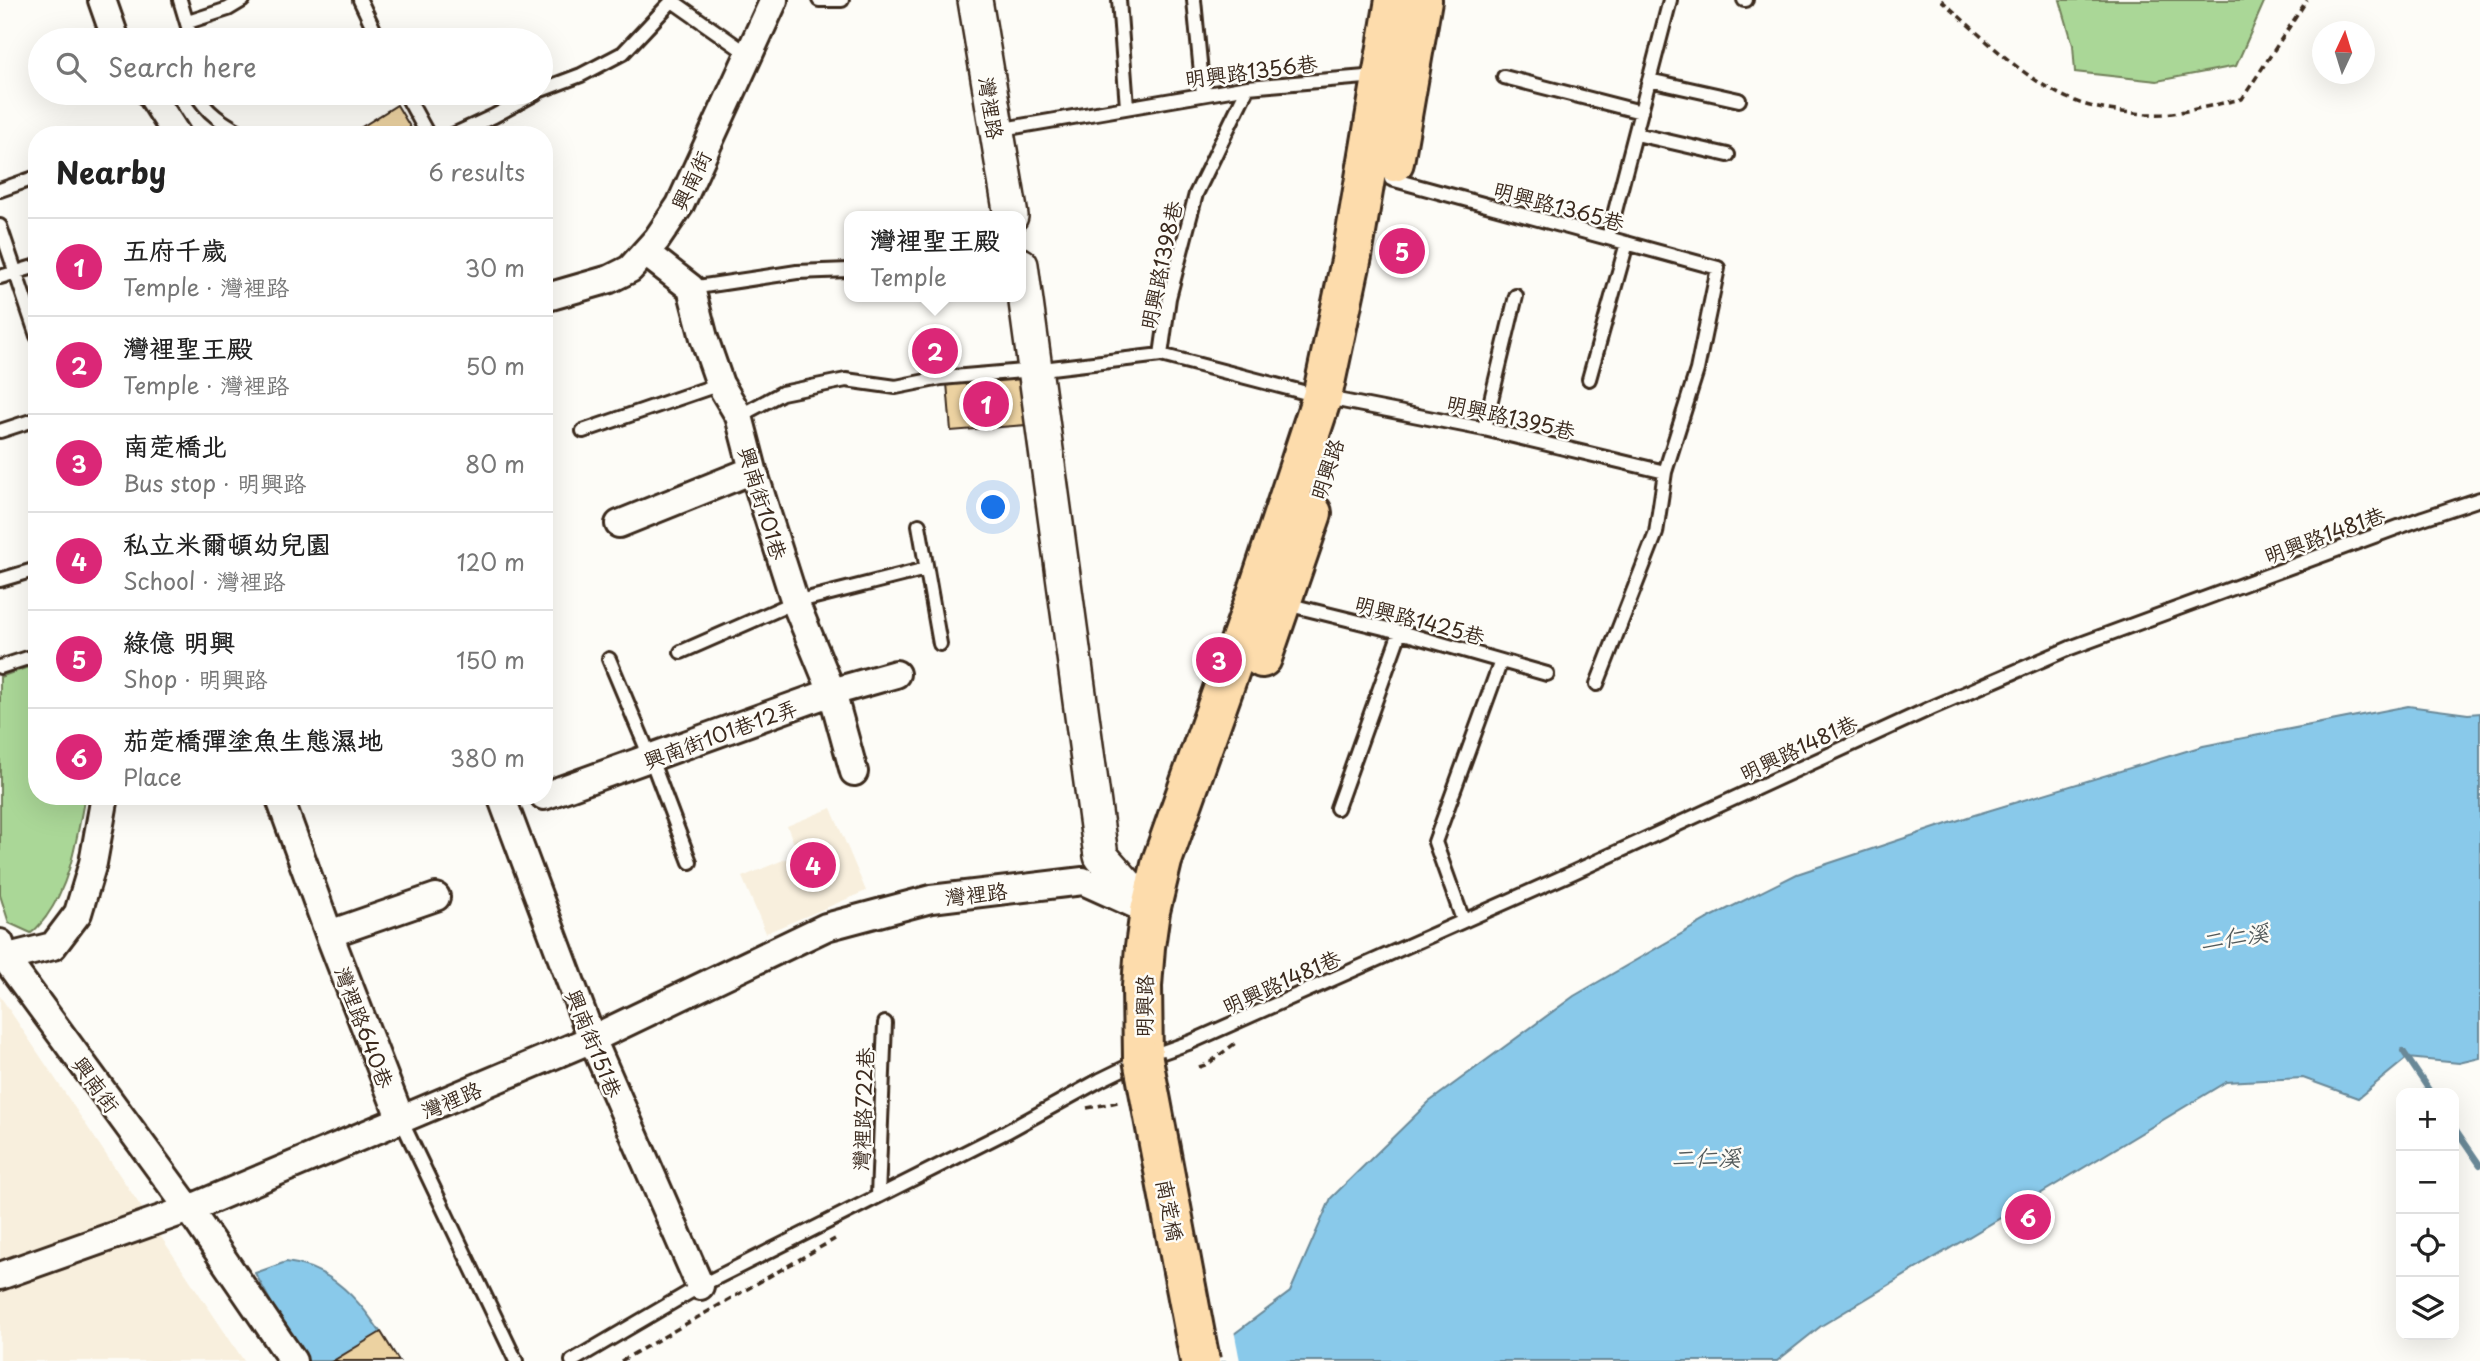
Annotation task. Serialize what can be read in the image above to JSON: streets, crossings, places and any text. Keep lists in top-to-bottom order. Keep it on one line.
{"streets":{"main road":["明興路","南萣橋"],"street":["灣裡路","興南街","興南街101巷","興南街101巷12弄","灣裡路640巷","興南街151巷"],"lane":["明興路1356巷","明興路1365巷","明興路1398巷","明興路1395巷","明興路1481巷","明興路1425巷","灣裡路722巷"]},"crossings":[["明興路1356巷","灣裡路"],["明興路1356巷","明興路1398巷"],["明興路1356巷","明興路"],["灣裡路","興南街"],["灣裡路","明興路"],["灣裡路","灣裡路640巷"],["灣裡路","興南街151巷"],["明興路1365巷","明興路1395巷"],["明興路1365巷","明興路"],["明興路1398巷","明興路1395巷"],["明興路1398巷","明興路"],["明興路1395巷","明興路"],["明興路","明興路1481巷"],["明興路","明興路1425巷"],["明興路","南萣橋"],["興南街101巷","興南街101巷12弄"],["明興路1481巷","南萣橋"]],"water":["二仁溪"],"north":"top","page":{"search":"Search here","heading":["Nearby","6 results"],"popup":["灣裡聖王殿","Temple"],"list":[{"mark":"1","name":"五府千歲","note":"Temple · 灣裡路","value":"30 m"},{"mark":"2","name":"灣裡聖王殿","note":"Temple · 灣裡路","value":"50 m"},{"mark":"3","name":"南萣橋北","note":"Bus stop · 明興路","value":"80 m"},{"mark":"4","name":"私立米爾頓幼兒園","note":"School · 灣裡路","value":"120 m"},{"mark":"5","name":"綠億 明興","note":"Shop · 明興路","value":"150 m"},{"mark":"6","name":"茄萣橋彈塗魚生態濕地","note":"Place","value":"380 m"}],"pins":["5","2","1","3","4","6"],"map_buttons":["+","−"]}}
